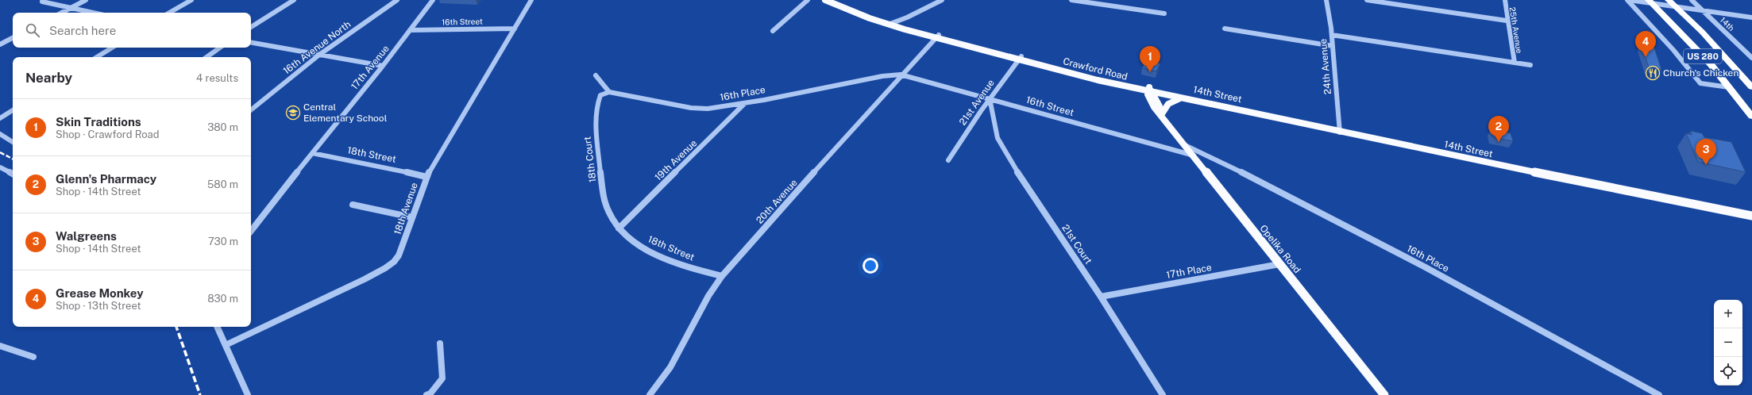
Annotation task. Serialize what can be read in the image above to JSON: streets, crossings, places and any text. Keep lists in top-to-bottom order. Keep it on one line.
{"streets":{"highway":["US 280"],"main road":["Crawford Road","14th Street","Opelika Road"],"street":["16th Street","14th","25th Avenue","16th Avenue North","24th Avenue","17th Avenue","16th Place","21st Avenue","18th Street","18th Court","19th Avenue","20th Avenue","18th Avenue","21st Court","17th Place"]},"crossings":[["16th Street","17th Avenue"],["16th Street","16th Place"],["16th Street","21st Avenue"],["16th Street","20th Avenue"],["16th Street","18th Avenue"],["16th Street","21st Court"],["16th Street","Opelika Road"],["24th Avenue","14th Street"],["17th Avenue","18th Street"],["Crawford Road","14th Street"],["Crawford Road","21st Avenue"],["Crawford Road","20th Avenue"],["Crawford Road","Opelika Road"],["16th Place","18th Court"],["16th Place","19th Avenue"],["16th Place","20th Avenue"],["16th Place","Opelika Road"],["21st Avenue","21st Court"],["18th Street","18th Court"],["18th Street","19th Avenue"],["18th Street","20th Avenue"],["18th Street","18th Avenue"],["18th Court","19th Avenue"],["21st Court","17th Place"],["Opelika Road","17th Place"]],"places":{"restaurant":["Church's Chicken"],"school or university":["Central Elementary School"]},"page":{"search":"Search here","pins":["4","1","2","3"],"heading":["Nearby","4 results"],"list":[{"mark":"1","name":"Skin Traditions","note":"Shop · Crawford Road","value":"380 m"},{"mark":"2","name":"Glenn's Pharmacy","note":"Shop · 14th Street","value":"580 m"},{"mark":"3","name":"Walgreens","note":"Shop · 14th Street","value":"730 m"},{"mark":"4","name":"Grease Monkey","note":"Shop · 13th Street","value":"830 m"}],"map_buttons":["+","−"]}}
